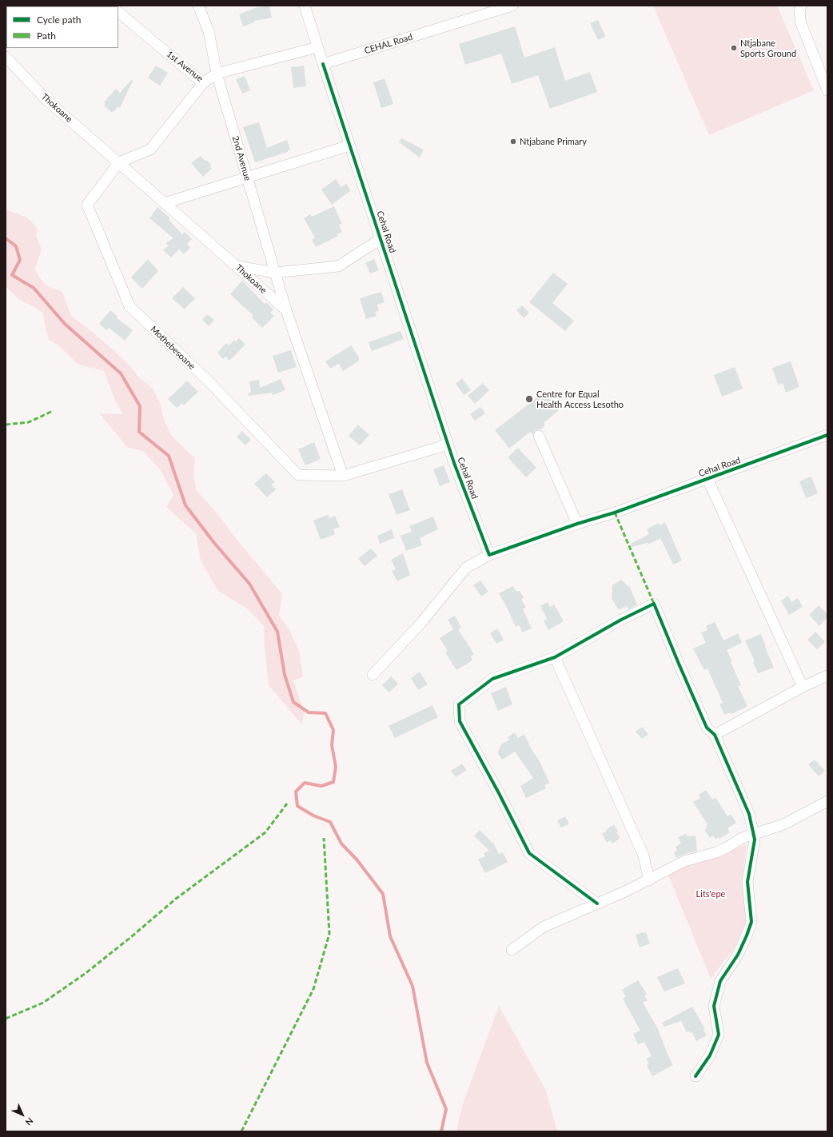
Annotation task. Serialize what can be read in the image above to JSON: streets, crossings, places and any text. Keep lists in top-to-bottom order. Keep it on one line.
{"streets":{"street":["CEHAL Road","1st Avenue","Thokoane","2nd Avenue","Cehal Road","Mothebesoane"]},"crossings":[["CEHAL Road","Cehal Road"],["1st Avenue","2nd Avenue"],["Thokoane","2nd Avenue"],["Thokoane","Mothebesoane"]],"parks":["Lits'epe"],"places":["Ntjabane Sports Ground","Ntjabane Primary","Centre for Equal Health Access Lesotho"],"legend":["Cycle path","Path"],"north":"bottom right"}
